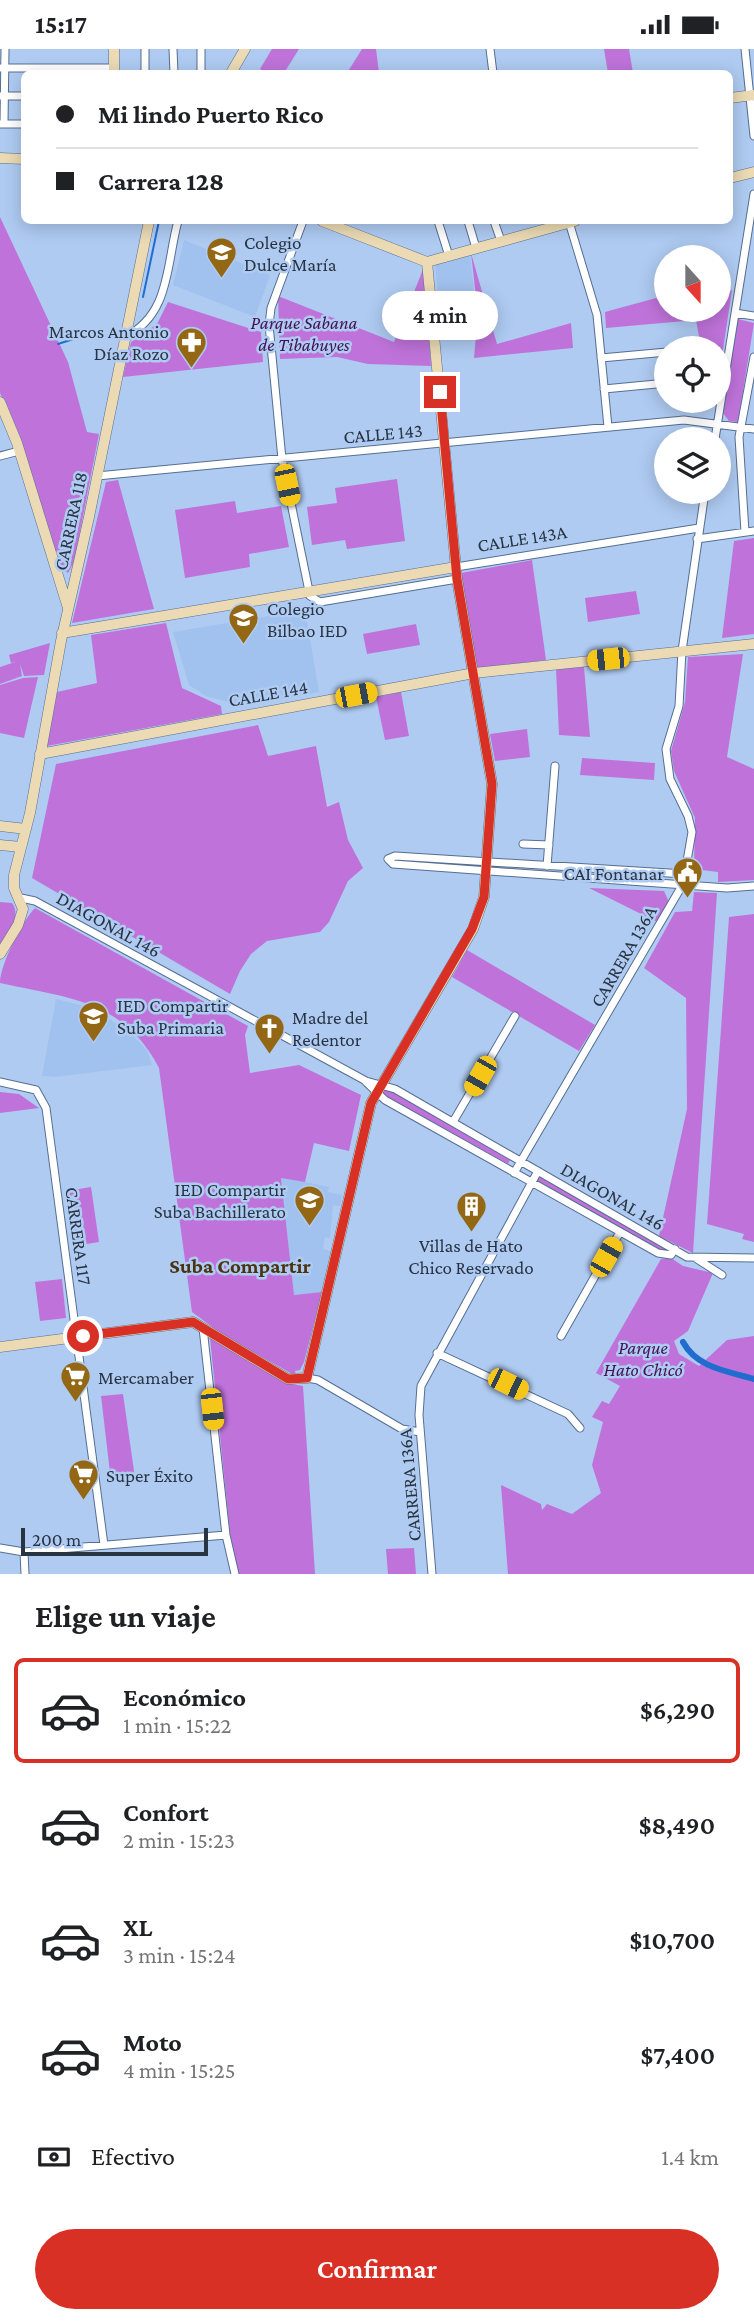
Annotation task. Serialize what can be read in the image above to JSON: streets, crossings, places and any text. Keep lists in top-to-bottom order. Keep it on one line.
{"streets":{"street":["CALLE 143","CARRERA 118","CALLE 143A","CALLE 144","DIAGONAL 146","CARRERA 136A","CARRERA 117"]},"crossings":[["CALLE 143","CARRERA 118"],["CARRERA 118","CALLE 143A"],["CARRERA 118","CALLE 144"],["CARRERA 118","DIAGONAL 146"],["CALLE 143A","CARRERA 136A"],["CALLE 144","CARRERA 136A"],["DIAGONAL 146","CARRERA 136A"]],"districts":["Suba Compartir"],"parks":["Parque Sabana de Tibabuyes","Parque Hato Chicó"],"places":{"school or university":["Colegio Dulce María","Colegio Bilbao IED","IED Compartir Suba Primaria","IED Compartir Suba Bachillerato"],"pharmacy":["Marcos Antonio Díaz Rozo"],"public building":["CAI Fontanar"],"church":["Madre del Redentor"],"building":["Villas de Hato Chico Reservado"],"supermarket":["Mercamaber","Super Éxito"]},"scale_bar":"200 m","north":"bottom","page":{"status":"15:17","banner":["Mi lindo Puerto Rico","Carrera 128"],"bubble":"4 min","scale":"200 m","heading":"Elige un viaje","list":[{"name":"Económico","note":"1 min · 15:22","value":"$6,290"},{"name":"Confort","note":"2 min · 15:23","value":"$8,490"},{"name":"XL","note":"3 min · 15:24","value":"$10,700"},{"name":"Moto","note":"4 min · 15:25","value":"$7,400"}],"pay":["Efectivo","1.4 km"],"buttons":"Confirmar"}}
